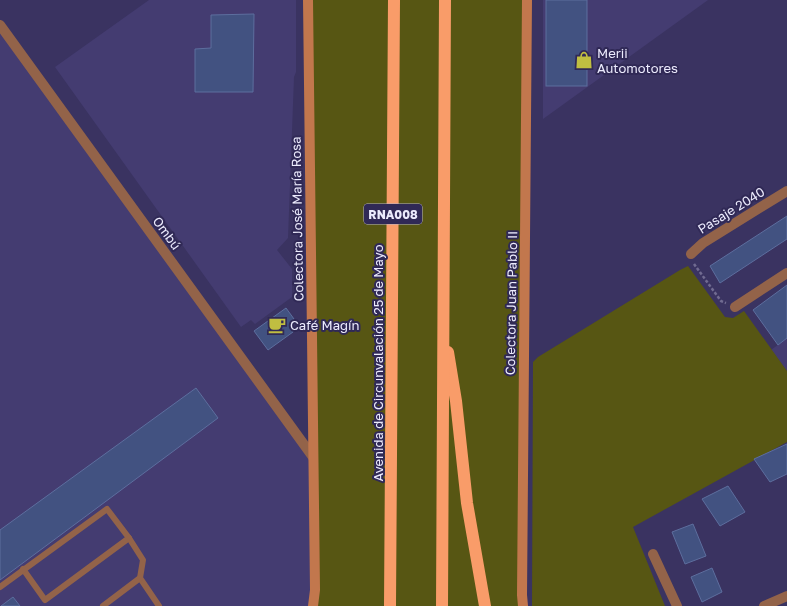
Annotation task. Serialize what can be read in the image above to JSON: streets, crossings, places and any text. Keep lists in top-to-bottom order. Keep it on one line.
{"streets":{"highway":["RNA008","Avenida de Circunvalación 25 de Mayo"],"main road":["Colectora José María Rosa","Colectora Juan Pablo II"],"street":["Pasaje 2040","Ombú"]},"crossings":[["Colectora José María Rosa","Ombú"]],"places":{"shop":["Merii Automotores"],"cafe":["Café Magín"]}}
